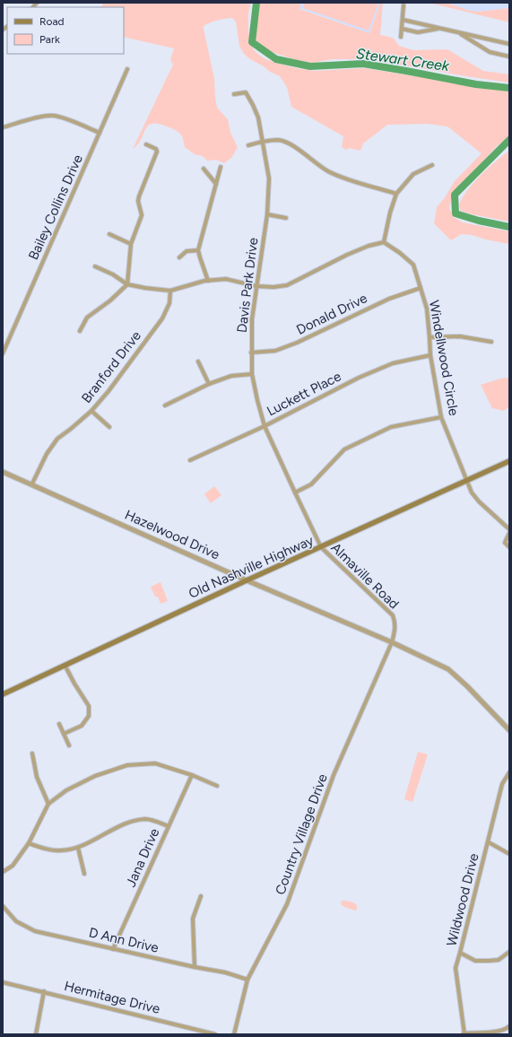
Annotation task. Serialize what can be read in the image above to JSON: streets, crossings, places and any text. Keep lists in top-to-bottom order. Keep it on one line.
{"streets":{"main road":["Old Nashville Highway"],"street":["Bailey Collins Drive","Davis Park Drive","Donald Drive","Windellwood Circle","Branford Drive","Luckett Place","Hazelwood Drive","Almaville Road","Country Village Drive","Jana Drive","Wildwood Drive","D Ann Drive","Hermitage Drive"]},"crossings":[["Davis Park Drive","Donald Drive"],["Davis Park Drive","Luckett Place"],["Davis Park Drive","Old Nashville Highway"],["Davis Park Drive","Almaville Road"],["Donald Drive","Windellwood Circle"],["Windellwood Circle","Luckett Place"],["Windellwood Circle","Old Nashville Highway"],["Branford Drive","Hazelwood Drive"],["Hazelwood Drive","Old Nashville Highway"],["Hazelwood Drive","Almaville Road"],["Hazelwood Drive","Country Village Drive"],["Old Nashville Highway","Almaville Road"],["Almaville Road","Country Village Drive"],["Country Village Drive","D Ann Drive"],["Jana Drive","D Ann Drive"]],"water":["Stewart Creek"],"legend":["Road","Park"]}
